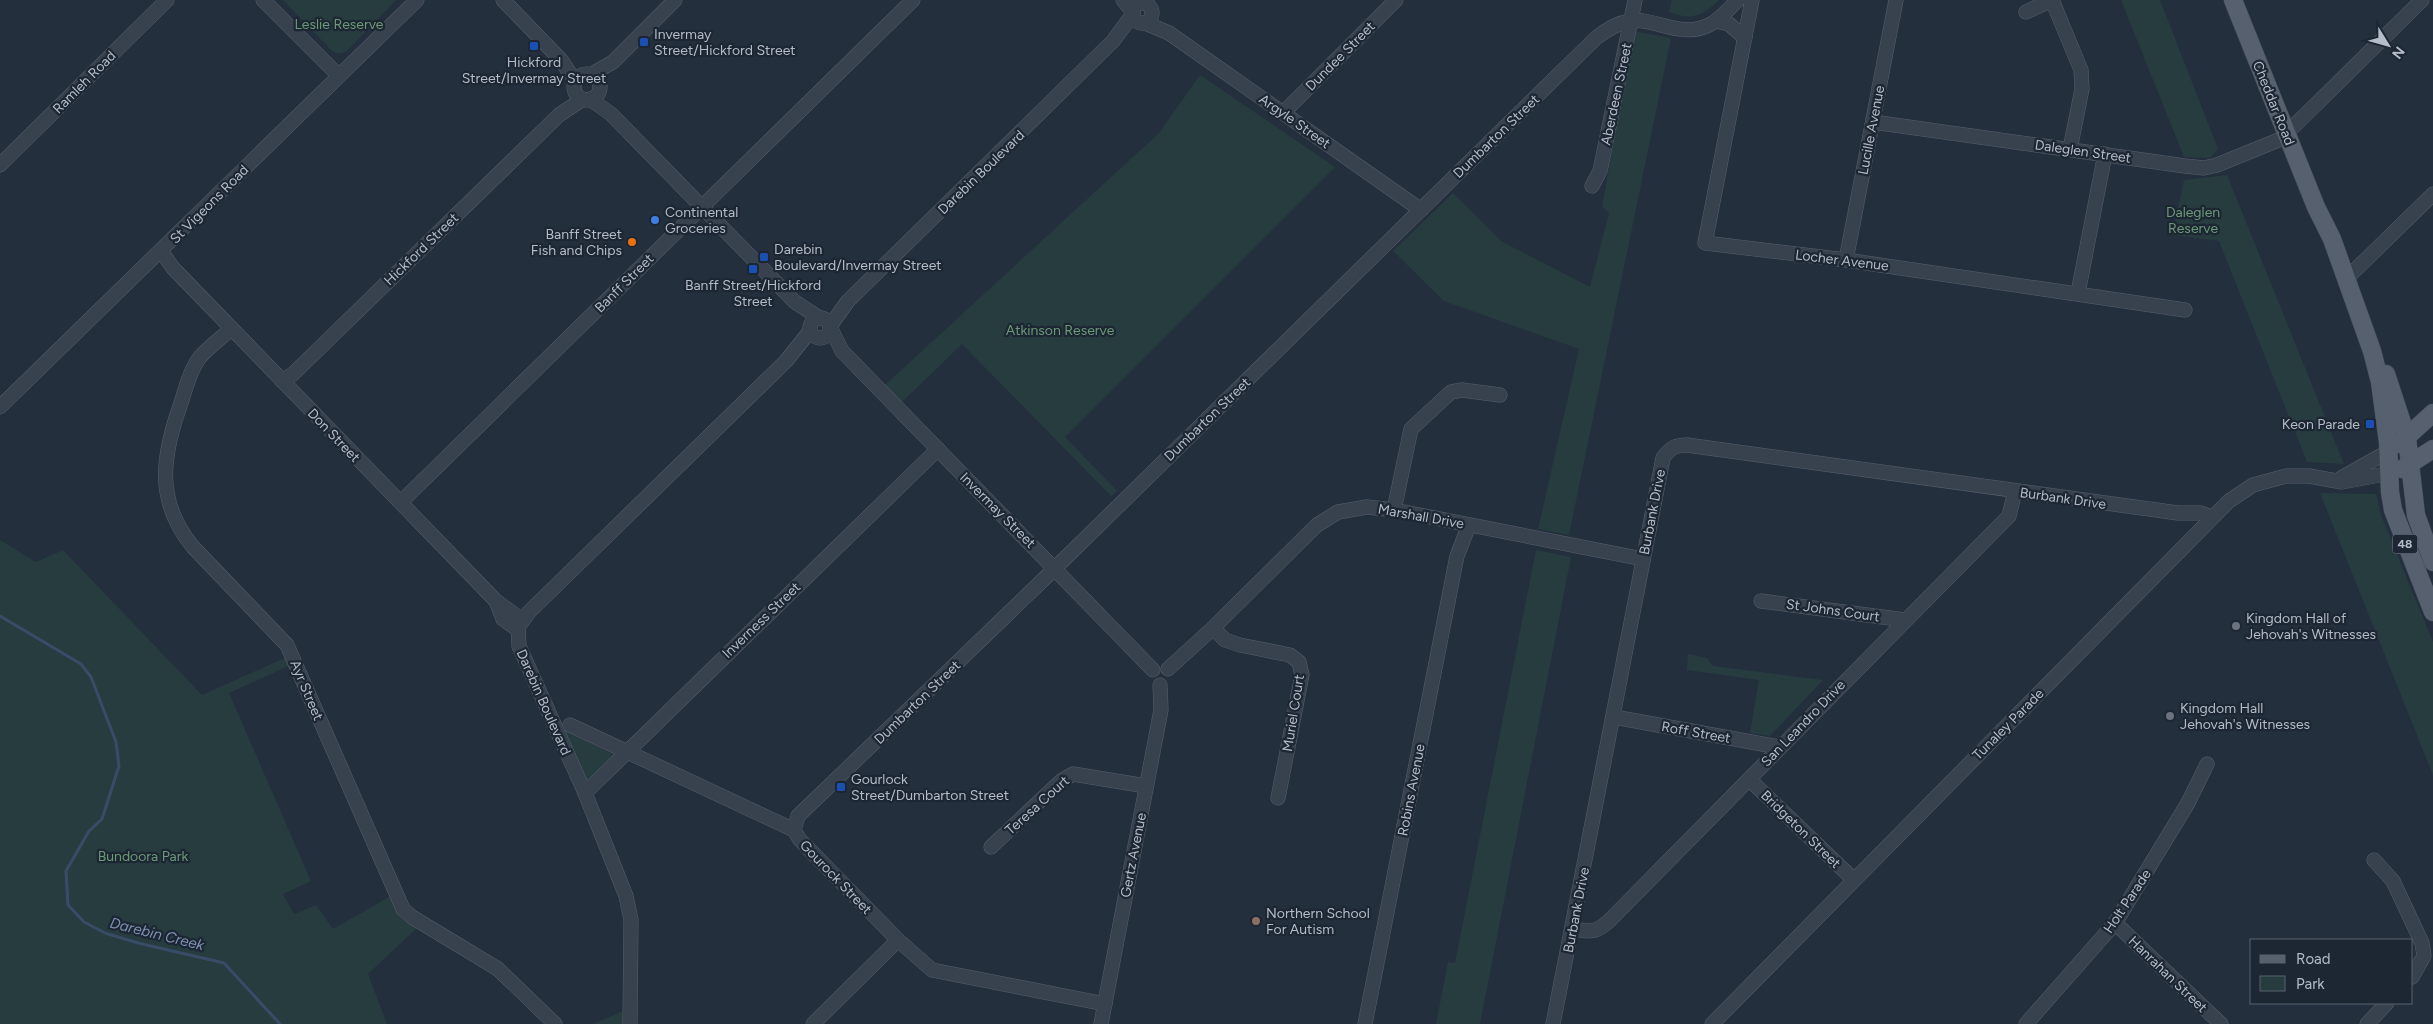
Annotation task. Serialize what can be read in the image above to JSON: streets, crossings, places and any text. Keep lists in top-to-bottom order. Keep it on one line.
{"streets":{"main road":["Cheddar Road","48"],"street":["Dundee Street","Ramleh Road","Aberdeen Street","Argyle Street","Lucille Avenue","Dumbarton Street","Daleglen Street","Darebin Boulevard","St Vigeons Road","Hickford Street","Locher Avenue","Banff Street","Don Street","Burbank Drive","Invermay Street","Marshall Drive","St Johns Court","Inverness Street","Ayr Street","Muriel Court","San Leandro Drive","Tunaley Parade","Roff Street","Robins Avenue","Teresa Court","Bridgeton Street","Gertz Avenue","Gourock Street","Holt Parade","Hanrahan Street"]},"crossings":[["Dundee Street","Argyle Street"],["Aberdeen Street","Dumbarton Street"],["Cheddar Road","Daleglen Street"],["Cheddar Road","48"],["Cheddar Road","Tunaley Parade"],["Argyle Street","Dumbarton Street"],["Argyle Street","Darebin Boulevard"],["Lucille Avenue","Daleglen Street"],["Lucille Avenue","Locher Avenue"],["Dumbarton Street","Invermay Street"],["Dumbarton Street","Gourock Street"],["Darebin Boulevard","Don Street"],["Darebin Boulevard","Invermay Street"],["Darebin Boulevard","Inverness Street"],["St Vigeons Road","Don Street"],["Hickford Street","Don Street"],["Hickford Street","Invermay Street"],["Banff Street","Don Street"],["Banff Street","Invermay Street"],["Don Street","Ayr Street"],["Burbank Drive","Marshall Drive"],["Burbank Drive","San Leandro Drive"],["Burbank Drive","Tunaley Parade"],["Burbank Drive","Roff Street"],["Invermay Street","Marshall Drive"],["Invermay Street","Inverness Street"],["Invermay Street","Gertz Avenue"],["Marshall Drive","Muriel Court"],["Marshall Drive","Robins Avenue"],["Marshall Drive","Gertz Avenue"],["48","Tunaley Parade"],["St Johns Court","San Leandro Drive"],["Inverness Street","Gourock Street"],["San Leandro Drive","Roff Street"],["San Leandro Drive","Bridgeton Street"],["Tunaley Parade","Bridgeton Street"],["Teresa Court","Gertz Avenue"],["Gertz Avenue","Gourock Street"],["Holt Parade","Hanrahan Street"]],"water":["Darebin Creek"],"parks":["Leslie Reserve","Daleglen Reserve","Atkinson Reserve","Bundoora Park"],"places":{"transit":["Invermay Street/Hickford Street","Hickford Street/Invermay Street","Darebin Boulevard/Invermay Street","Banff Street/Hickford Street","Keon Parade","Gourlock Street/Dumbarton Street"],"other":["Continental Groceries","Banff Street Fish and Chips","Kingdom Hall of Jehovah's Witnesses","Kingdom Hall Jehovah's Witnesses","Northern School For Autism"]},"legend":["Road","Park"],"north":"bottom right"}
